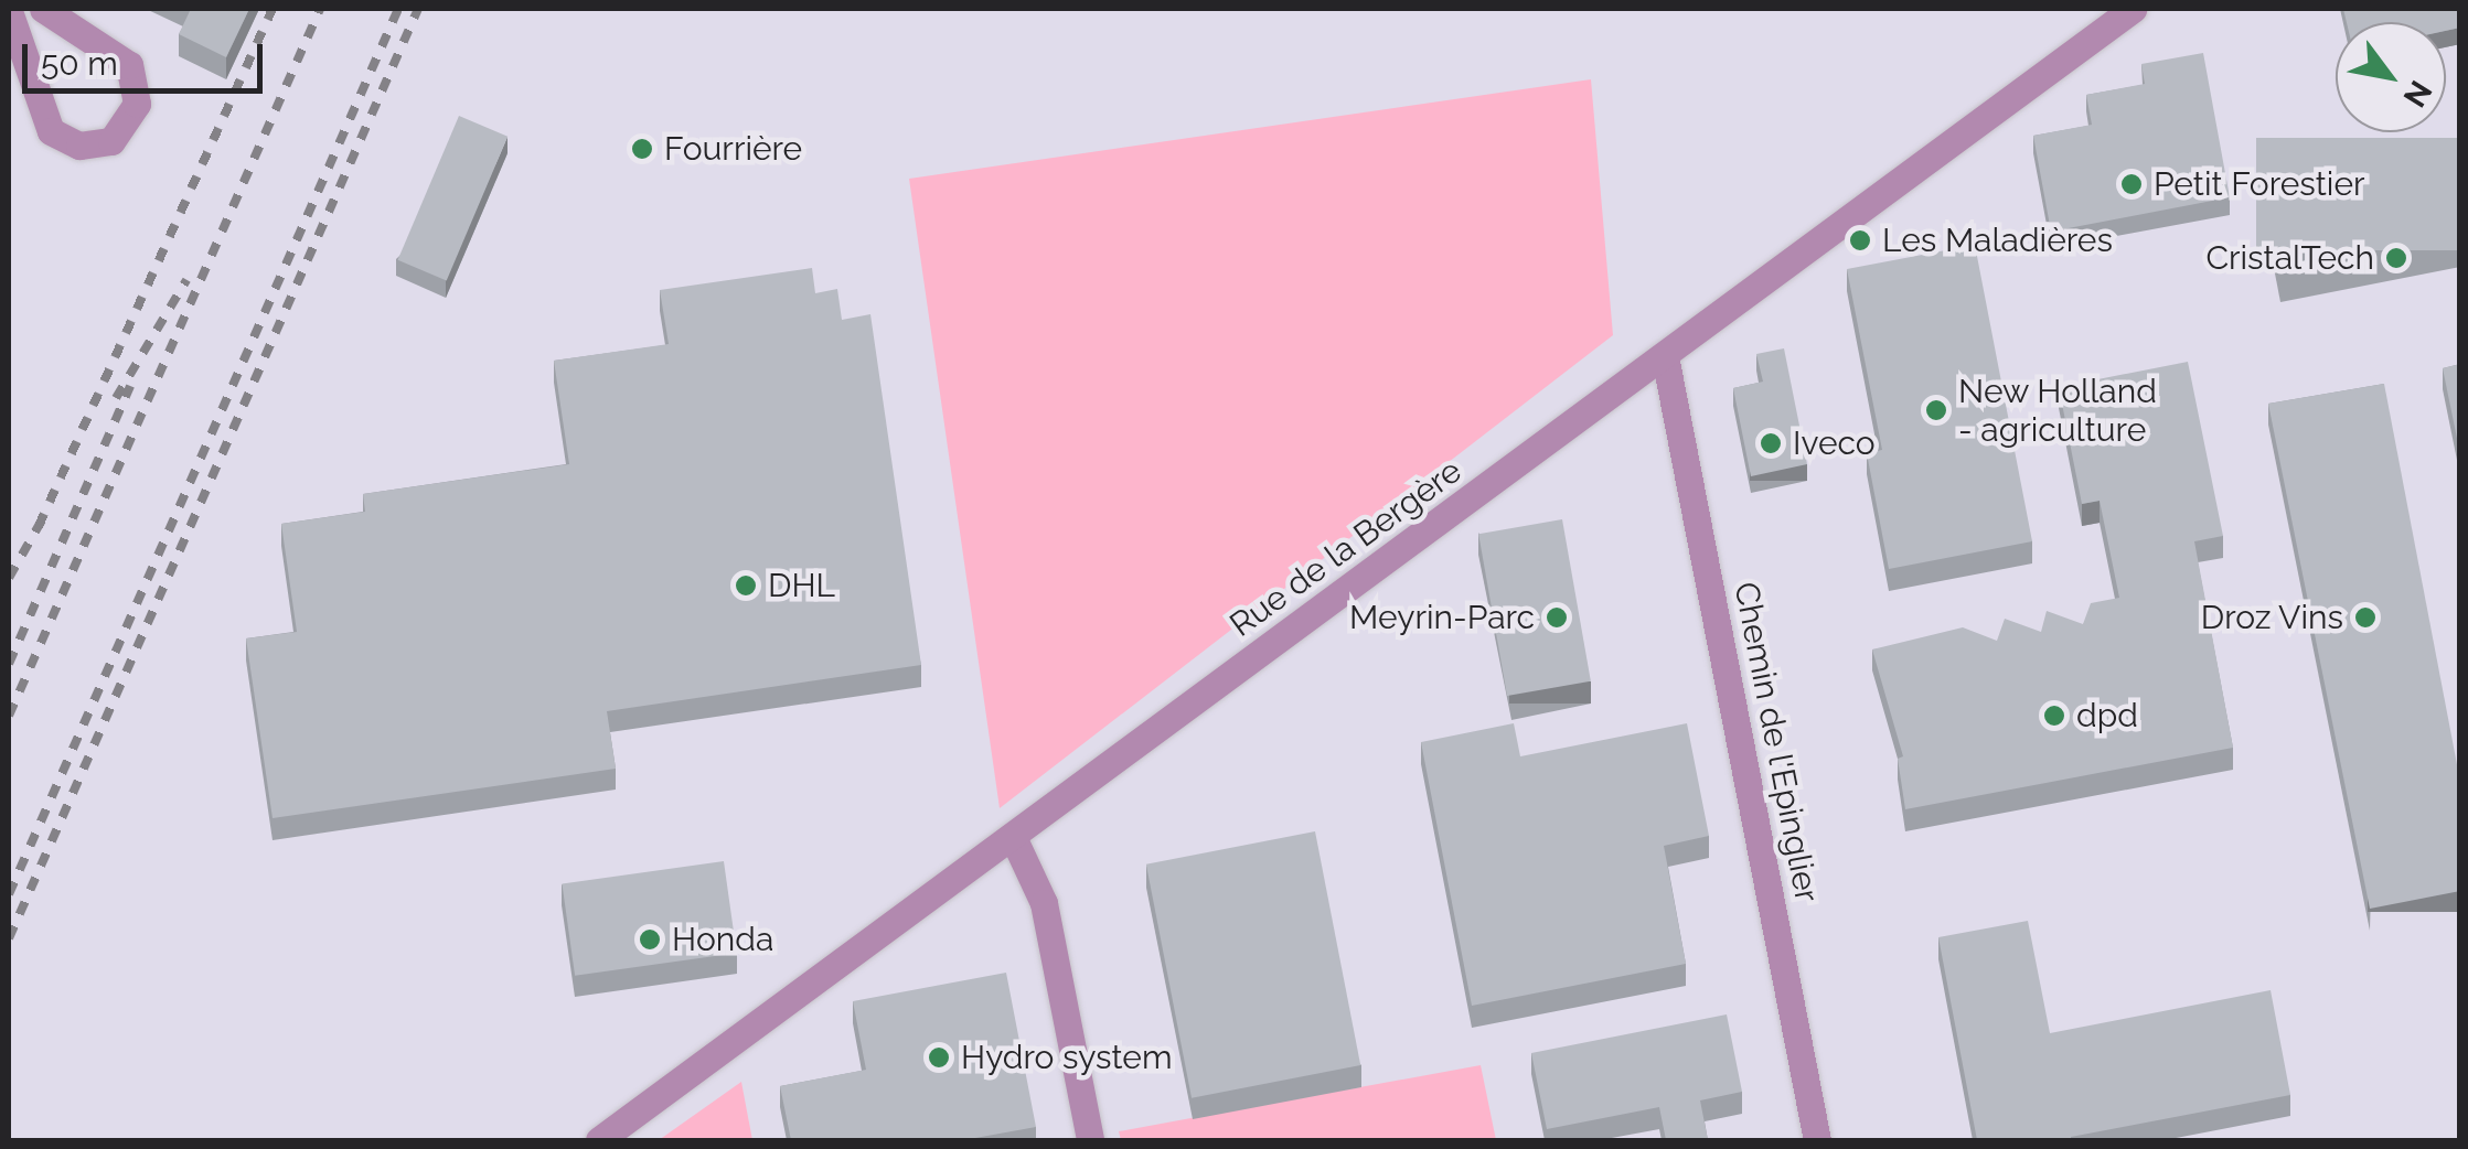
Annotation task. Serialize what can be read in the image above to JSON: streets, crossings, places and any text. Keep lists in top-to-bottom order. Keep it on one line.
{"streets":{"street":["Rue de la Bergère","Chemin de l'Epinglier"]},"crossings":[["Rue de la Bergère","Chemin de l'Epinglier"]],"places":["Fourrière","Petit Forestier","Les Maladières","CristalTech","New Holland - agriculture","Iveco","DHL","Meyrin-Parc","Droz Vins","dpd","Honda","Hydro system"],"scale_bar":"50 m","north":"bottom right"}
